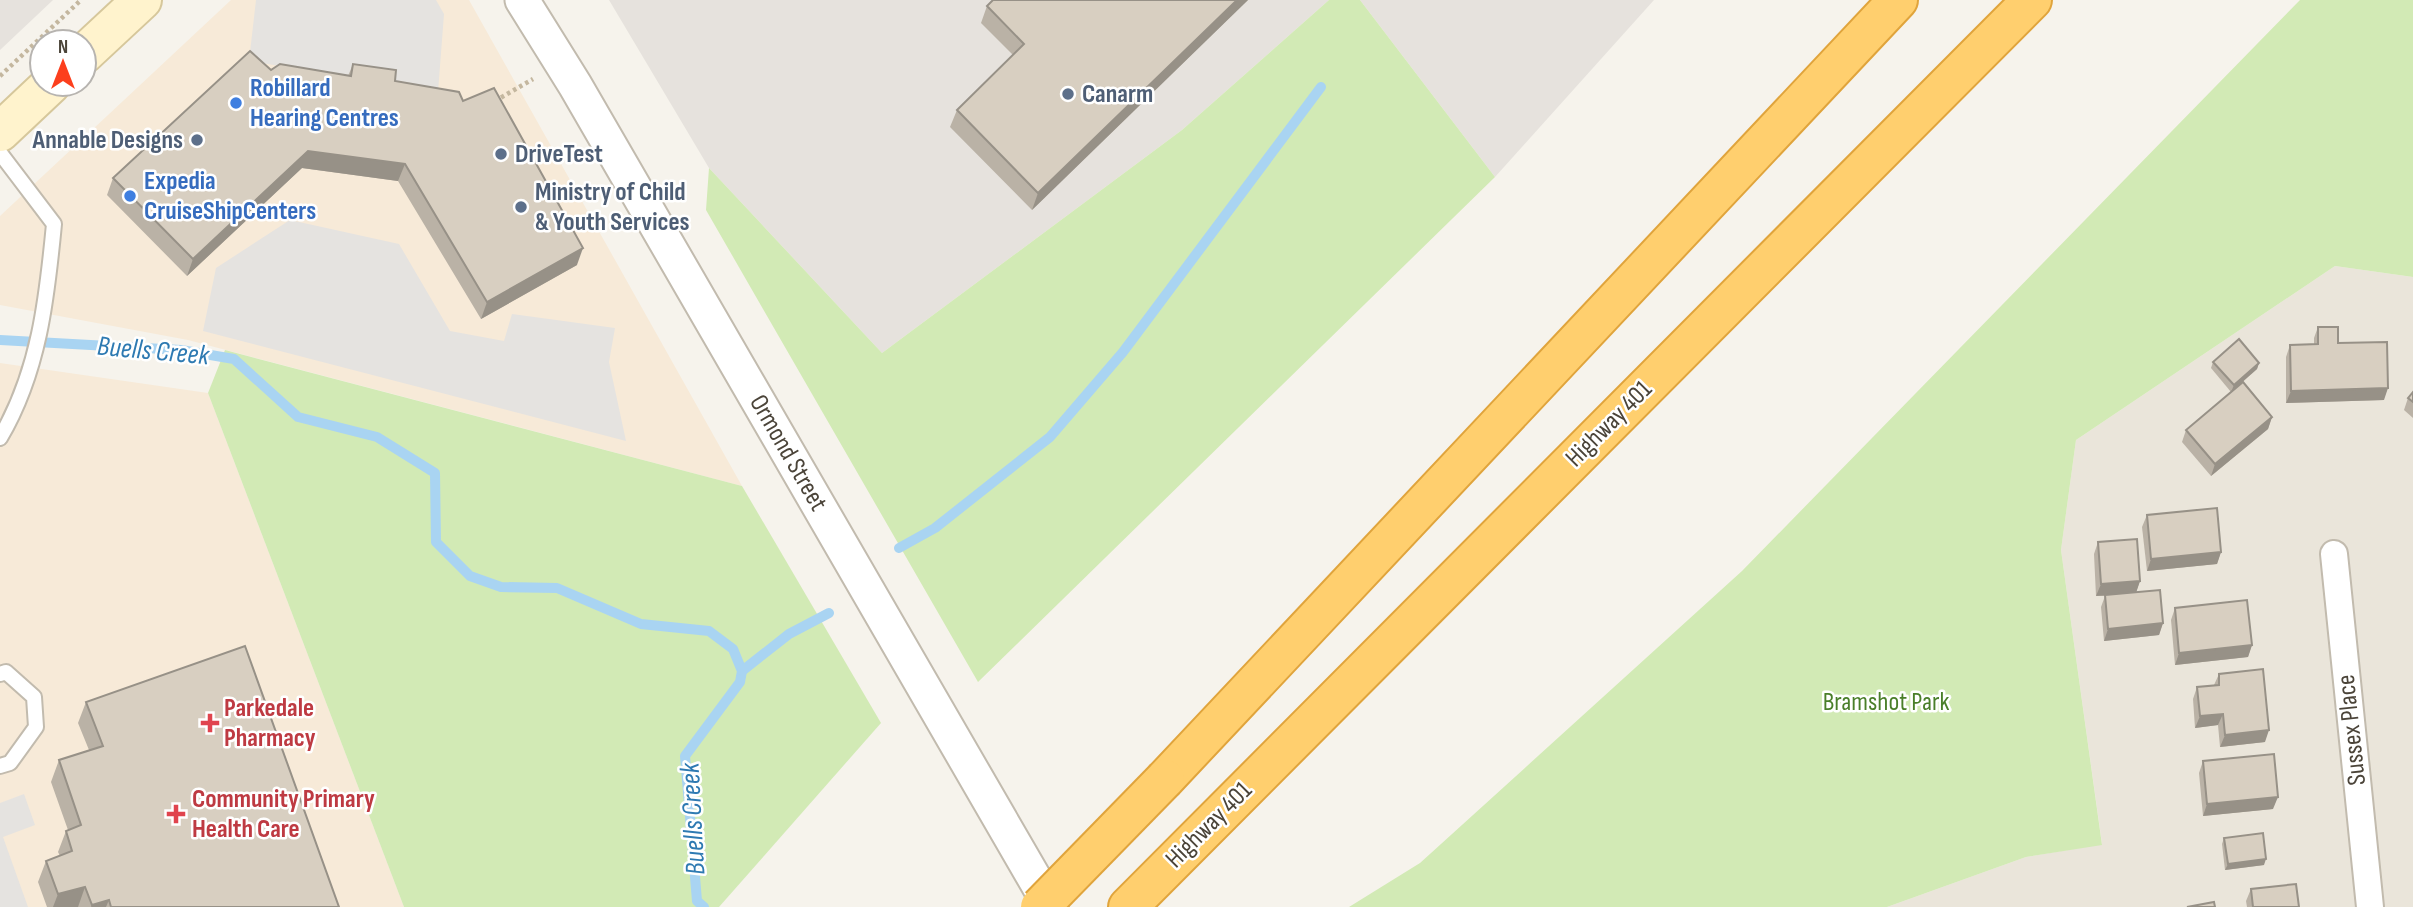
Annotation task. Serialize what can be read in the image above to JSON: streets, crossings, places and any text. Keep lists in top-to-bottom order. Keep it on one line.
{"streets":{"highway":["Highway 401"],"street":["Ormond Street","Sussex Place"]},"water":["Buells Creek"],"parks":["Bramshot Park"],"places":{"other":["Canarm","Robillard Hearing Centres","Annable Designs","DriveTest","Expedia CruiseShipCenters","Ministry of Child & Youth Services"],"health":["Parkedale Pharmacy","Community Primary Health Care"]},"north":"top"}
